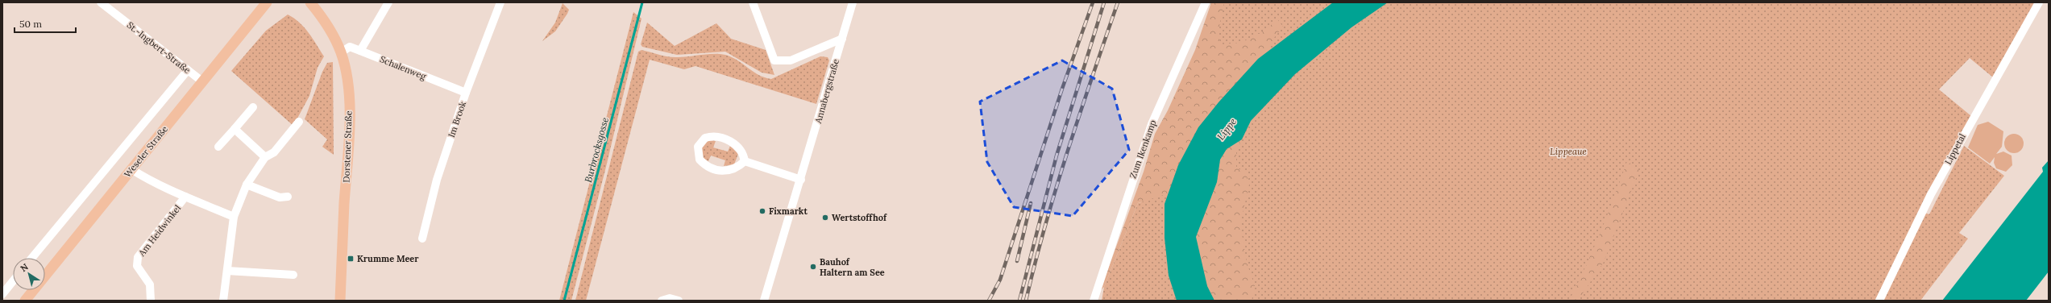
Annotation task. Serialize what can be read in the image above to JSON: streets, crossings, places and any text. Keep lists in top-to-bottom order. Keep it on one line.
{"streets":{"main road":["Dorstener Straße","Weseler Straße"],"street":["St.-Ingbert-Straße","Schalenweg","Annabergstraße","Im Brook","Zum Ikenkamp","Lippetal","Am Heidwinkel"]},"crossings":[["St.-Ingbert-Straße","Weseler Straße"],["Schalenweg","Im Brook"],["Schalenweg","Dorstener Straße"],["Weseler Straße","Am Heidwinkel"]],"water":["Lippe","Burbrocksgosse"],"parks":["Lippeaue"],"places":{"other":["Fixmarkt","Wertstoffhof","Bauhof Haltern am See"],"transit":["Krumme Meer"]},"scale_bar":"50 m","north":"top left"}
